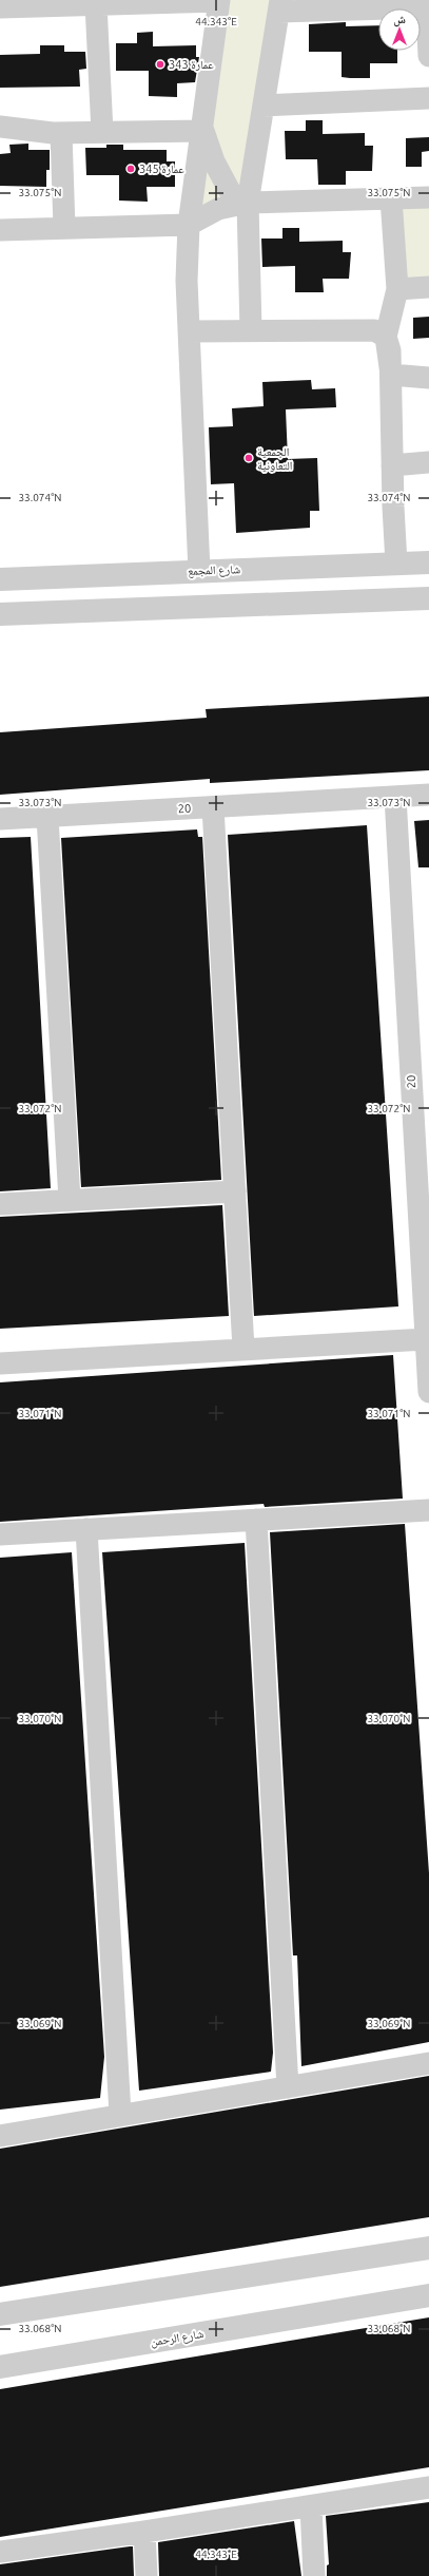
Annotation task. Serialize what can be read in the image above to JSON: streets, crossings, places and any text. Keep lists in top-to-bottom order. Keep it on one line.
{"streets":{"street":["شارع المجمع","20","شارع الرحمن"]},"places":["عمارة 343","عمارة 345","الجمعية التعاونية"],"north":"top","coordinates":["44.343°E","33.075°N","33.074°N","33.073°N","33.072°N","33.071°N","33.070°N","33.069°N","33.068°N"]}
